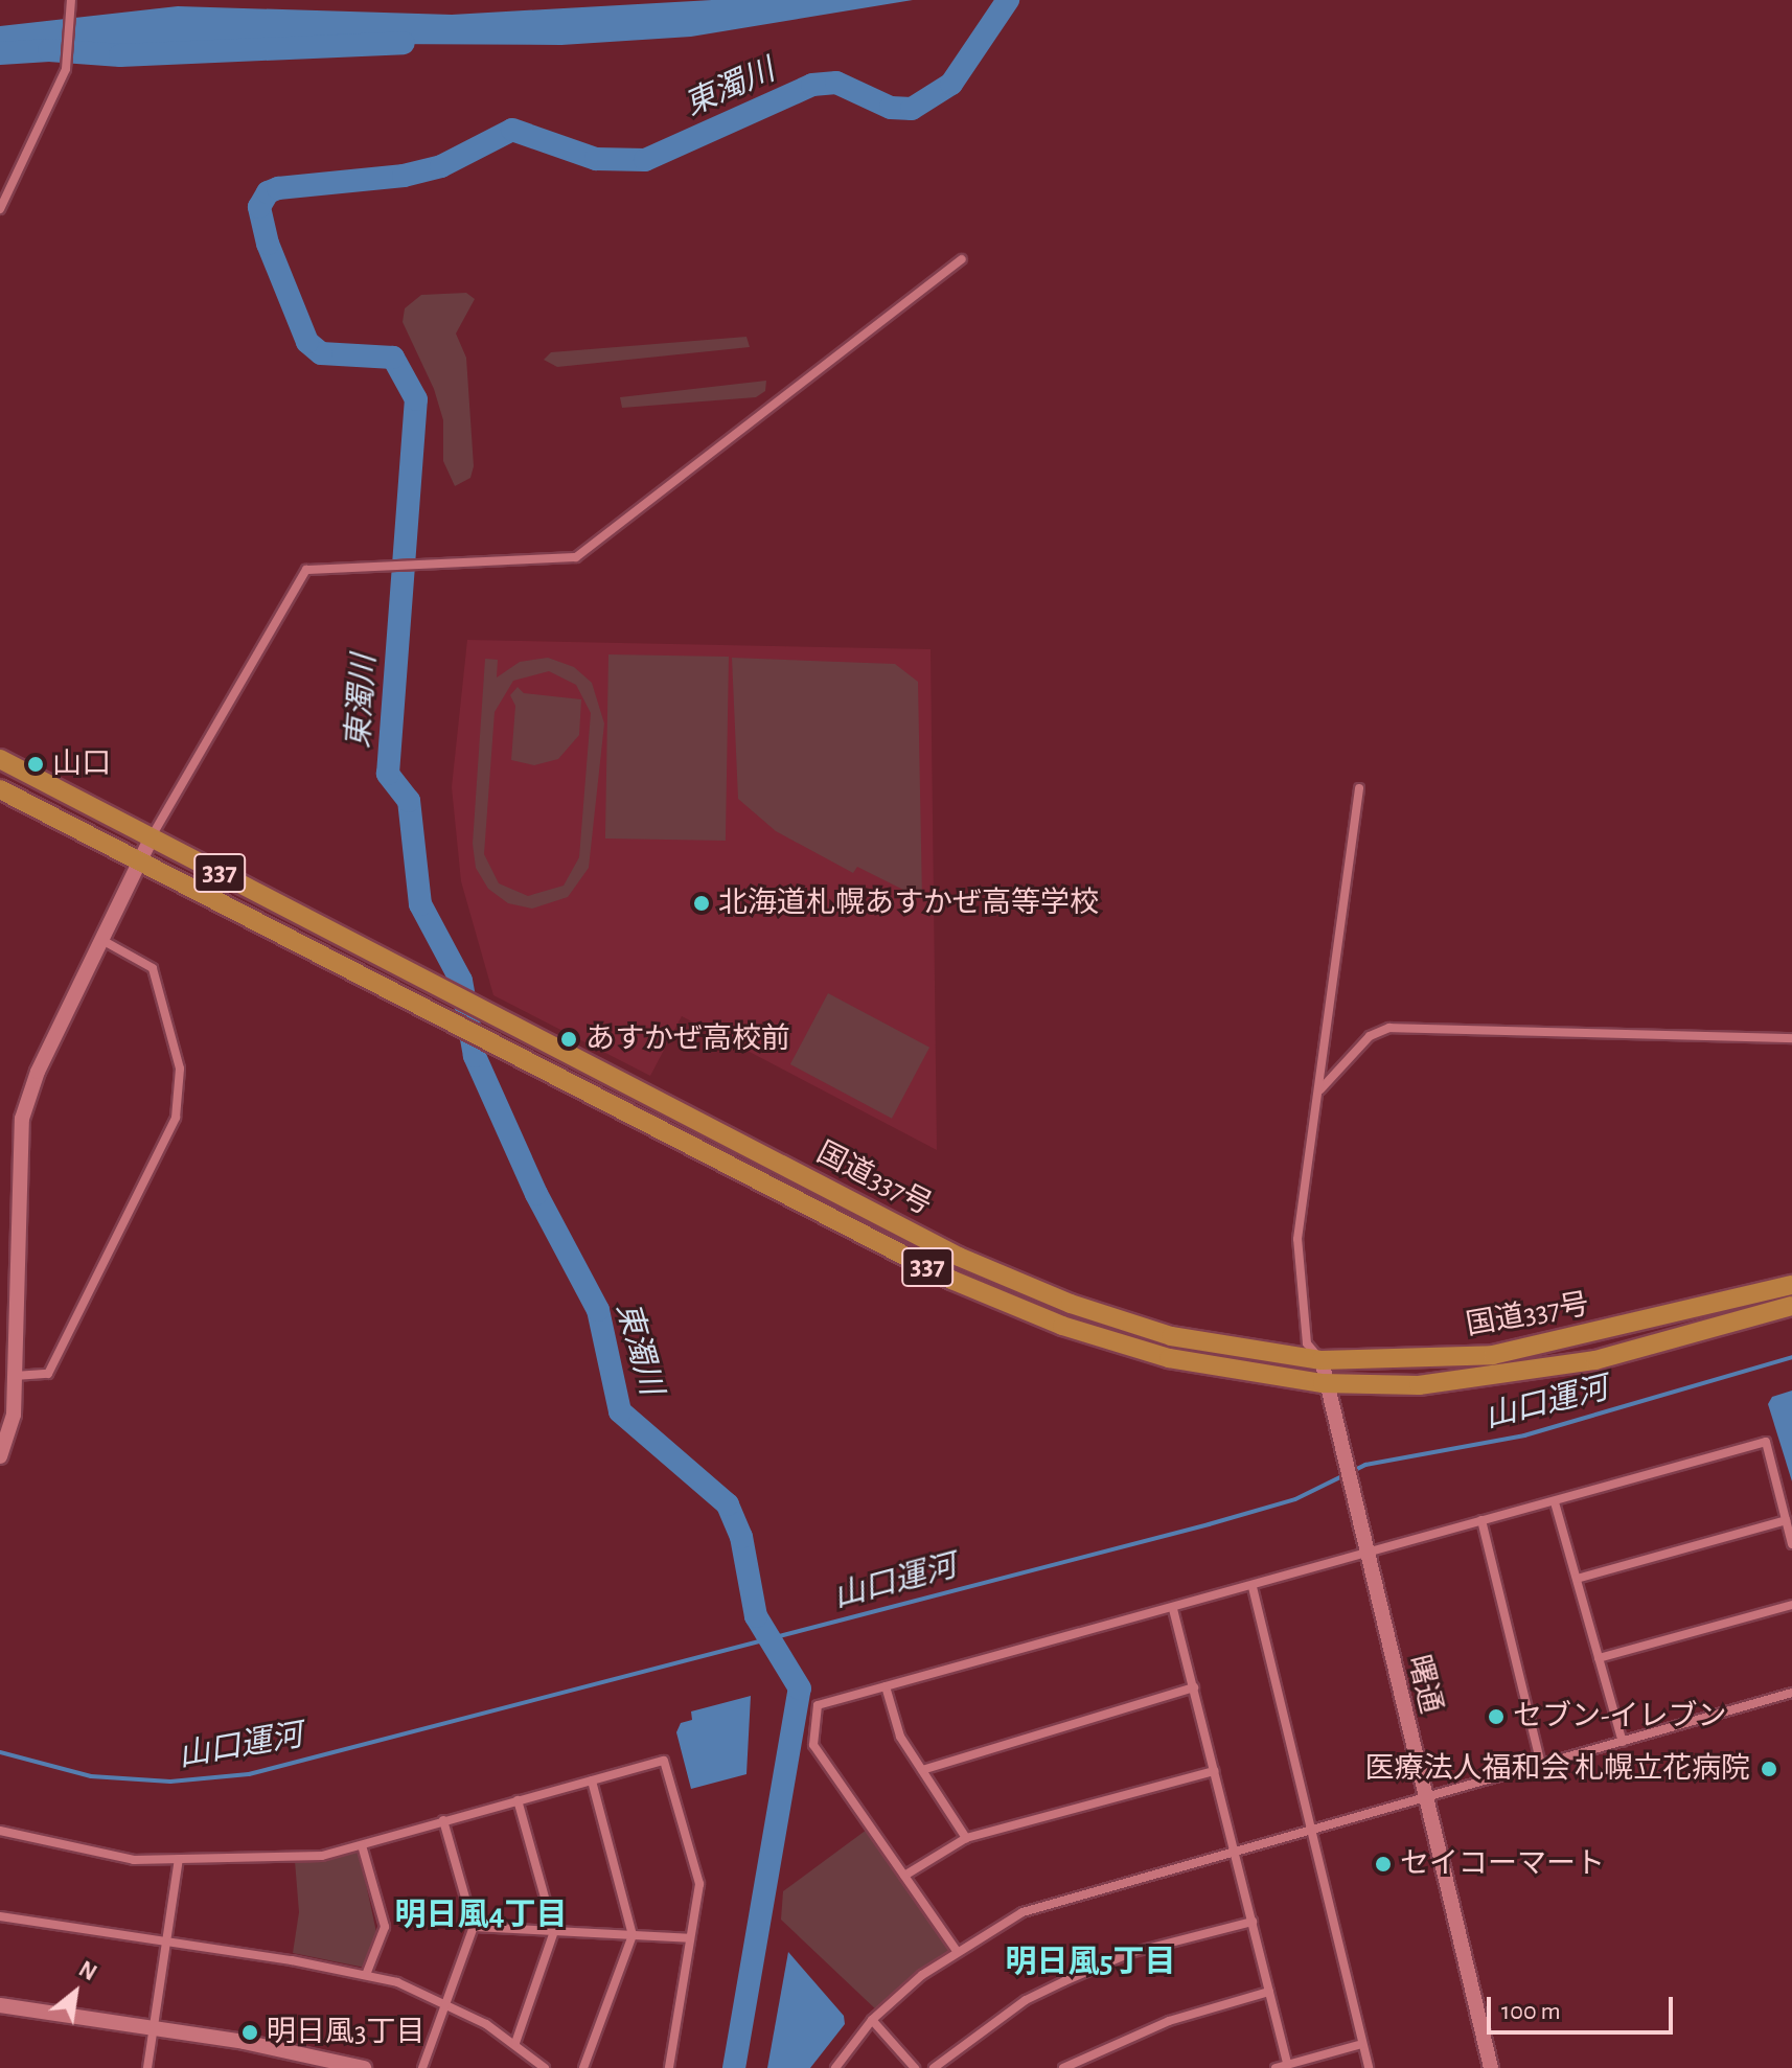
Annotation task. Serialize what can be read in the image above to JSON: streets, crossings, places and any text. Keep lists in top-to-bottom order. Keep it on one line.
{"streets":{"highway":["337","国道337号"],"street":["曙通"]},"crossings":[["国道337号","曙通"]],"districts":["明日風4丁目","明日風5丁目"],"water":["東濁川","山口運河"],"places":["山口","北海道札幌あすかぜ高等学校","あすかぜ高校前","セブン-イレブン","医療法人福和会 札幌立花病院","セイコーマート","明日風3丁目"],"scale_bar":"100 m","north":"top right"}
